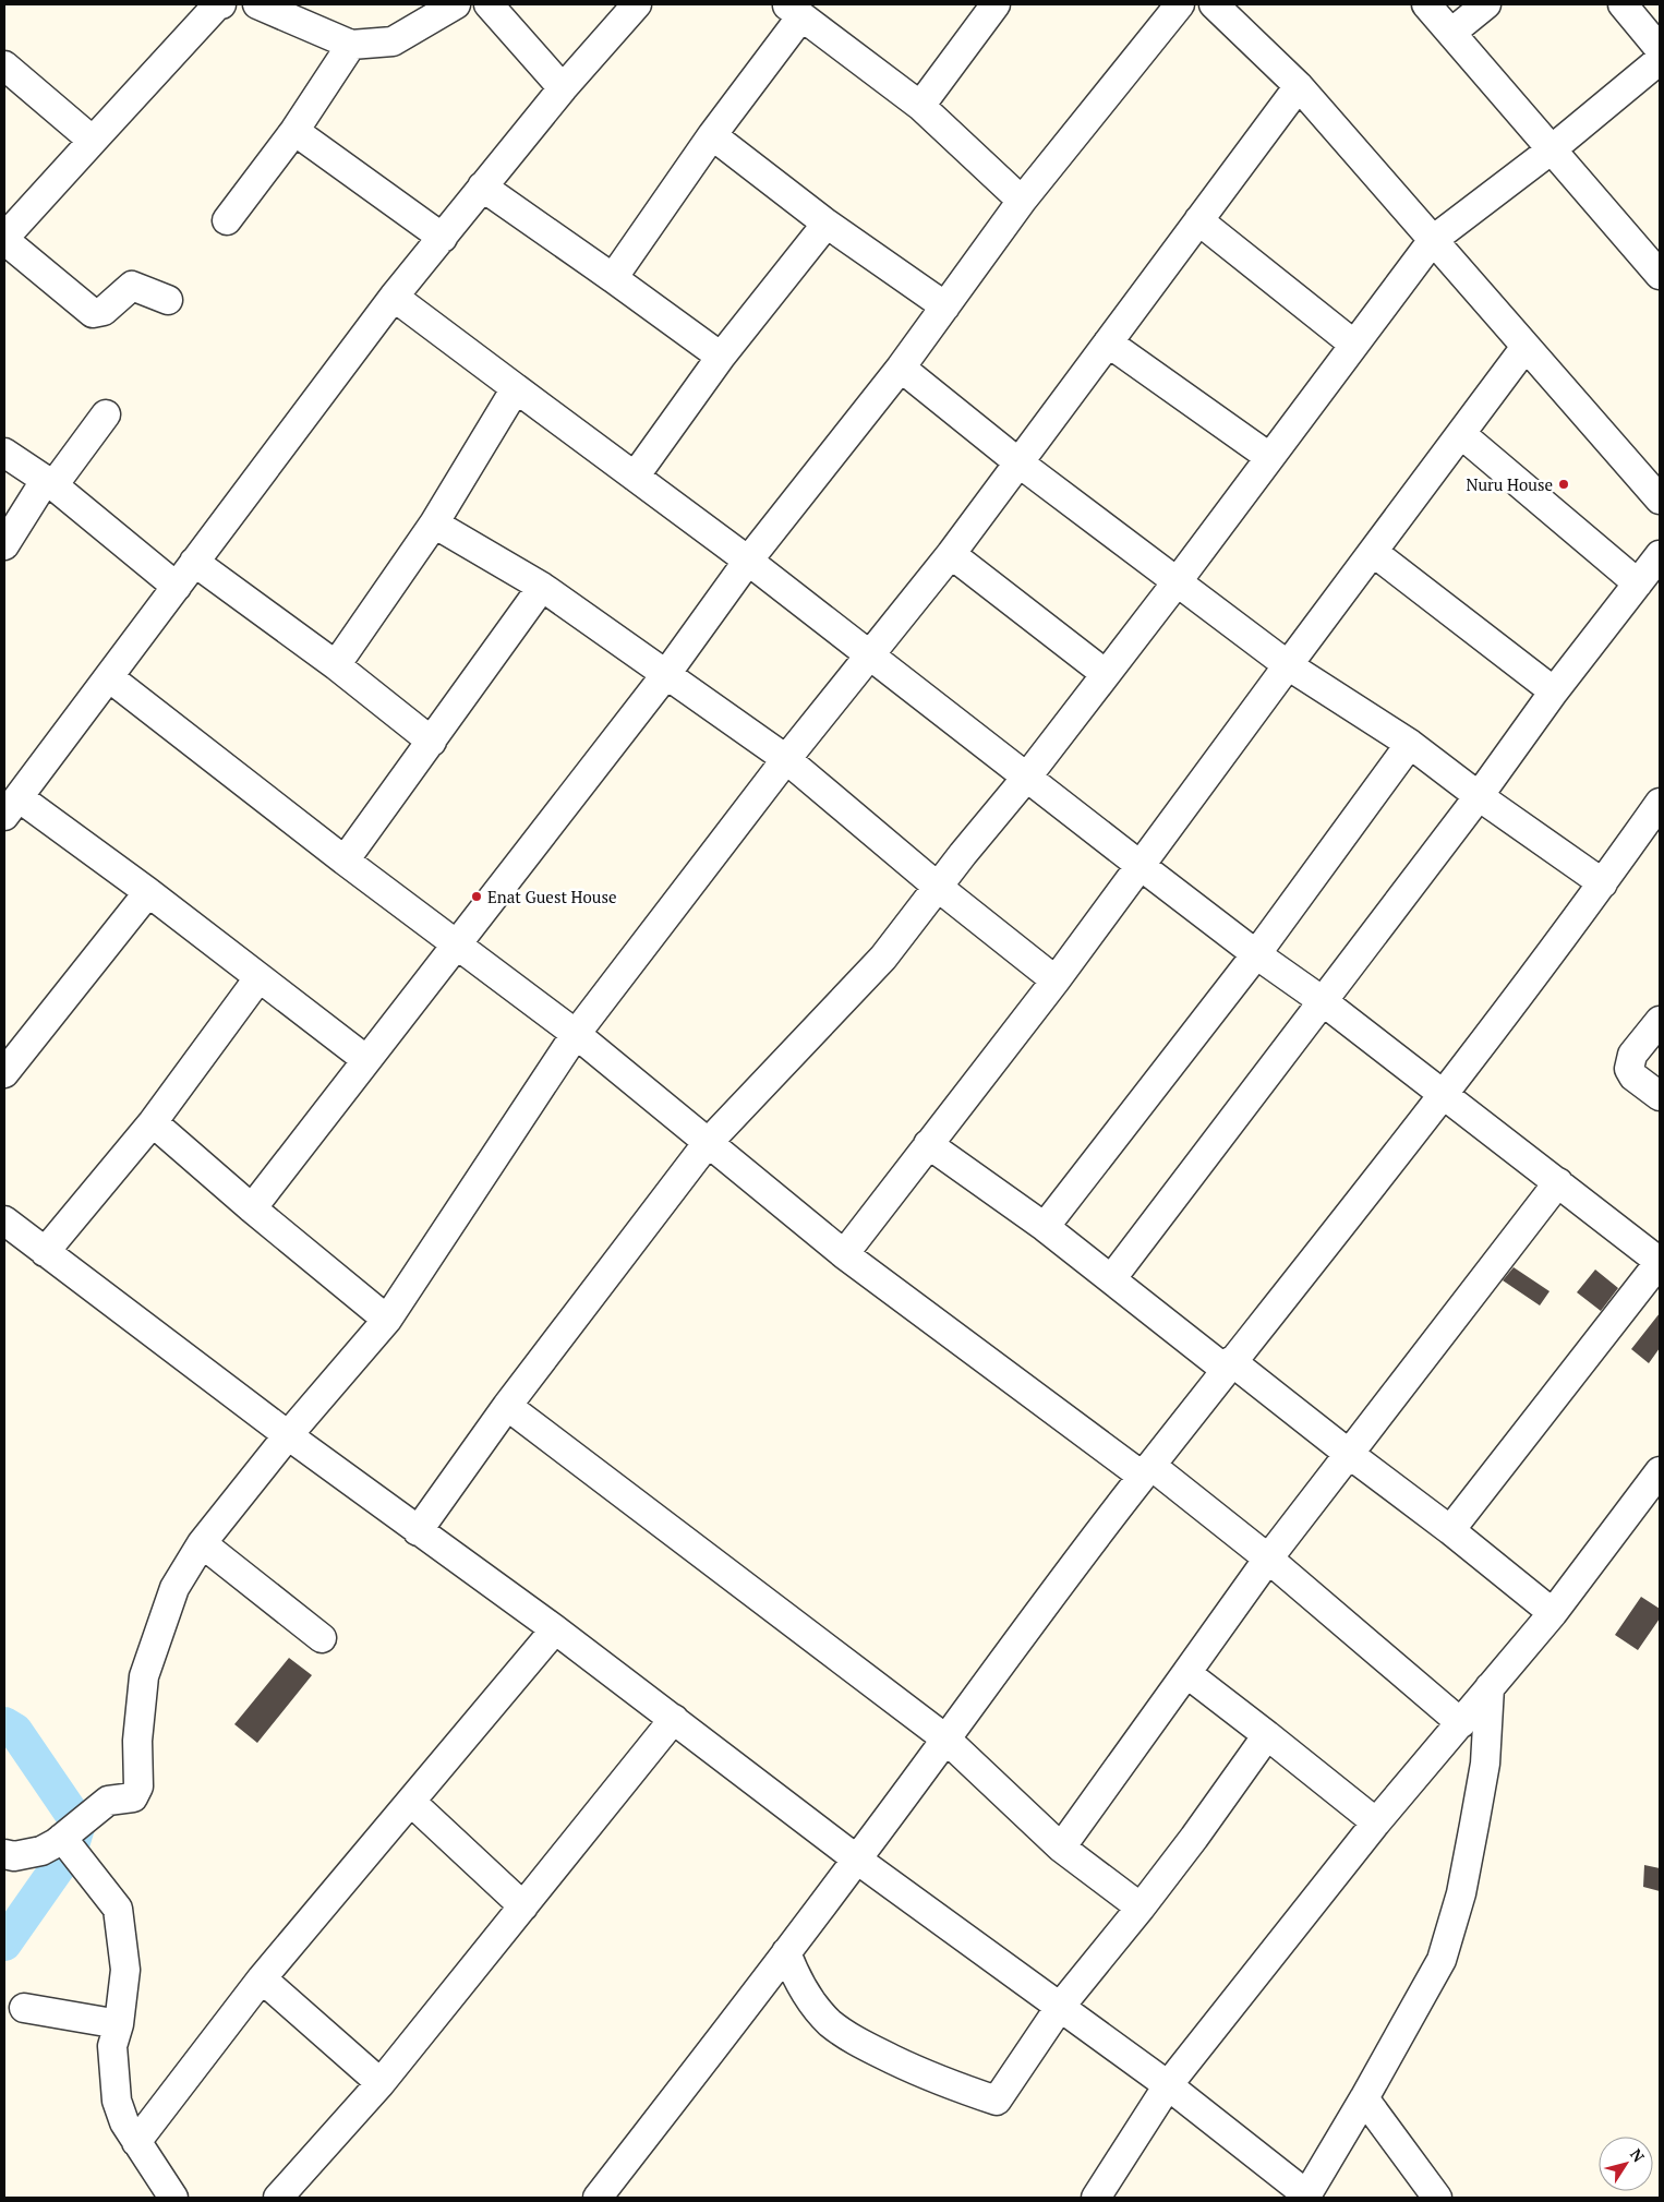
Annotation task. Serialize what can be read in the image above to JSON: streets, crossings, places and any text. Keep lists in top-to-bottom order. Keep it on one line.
{"places":["Nuru House","Enat Guest House"],"north":"top right"}
